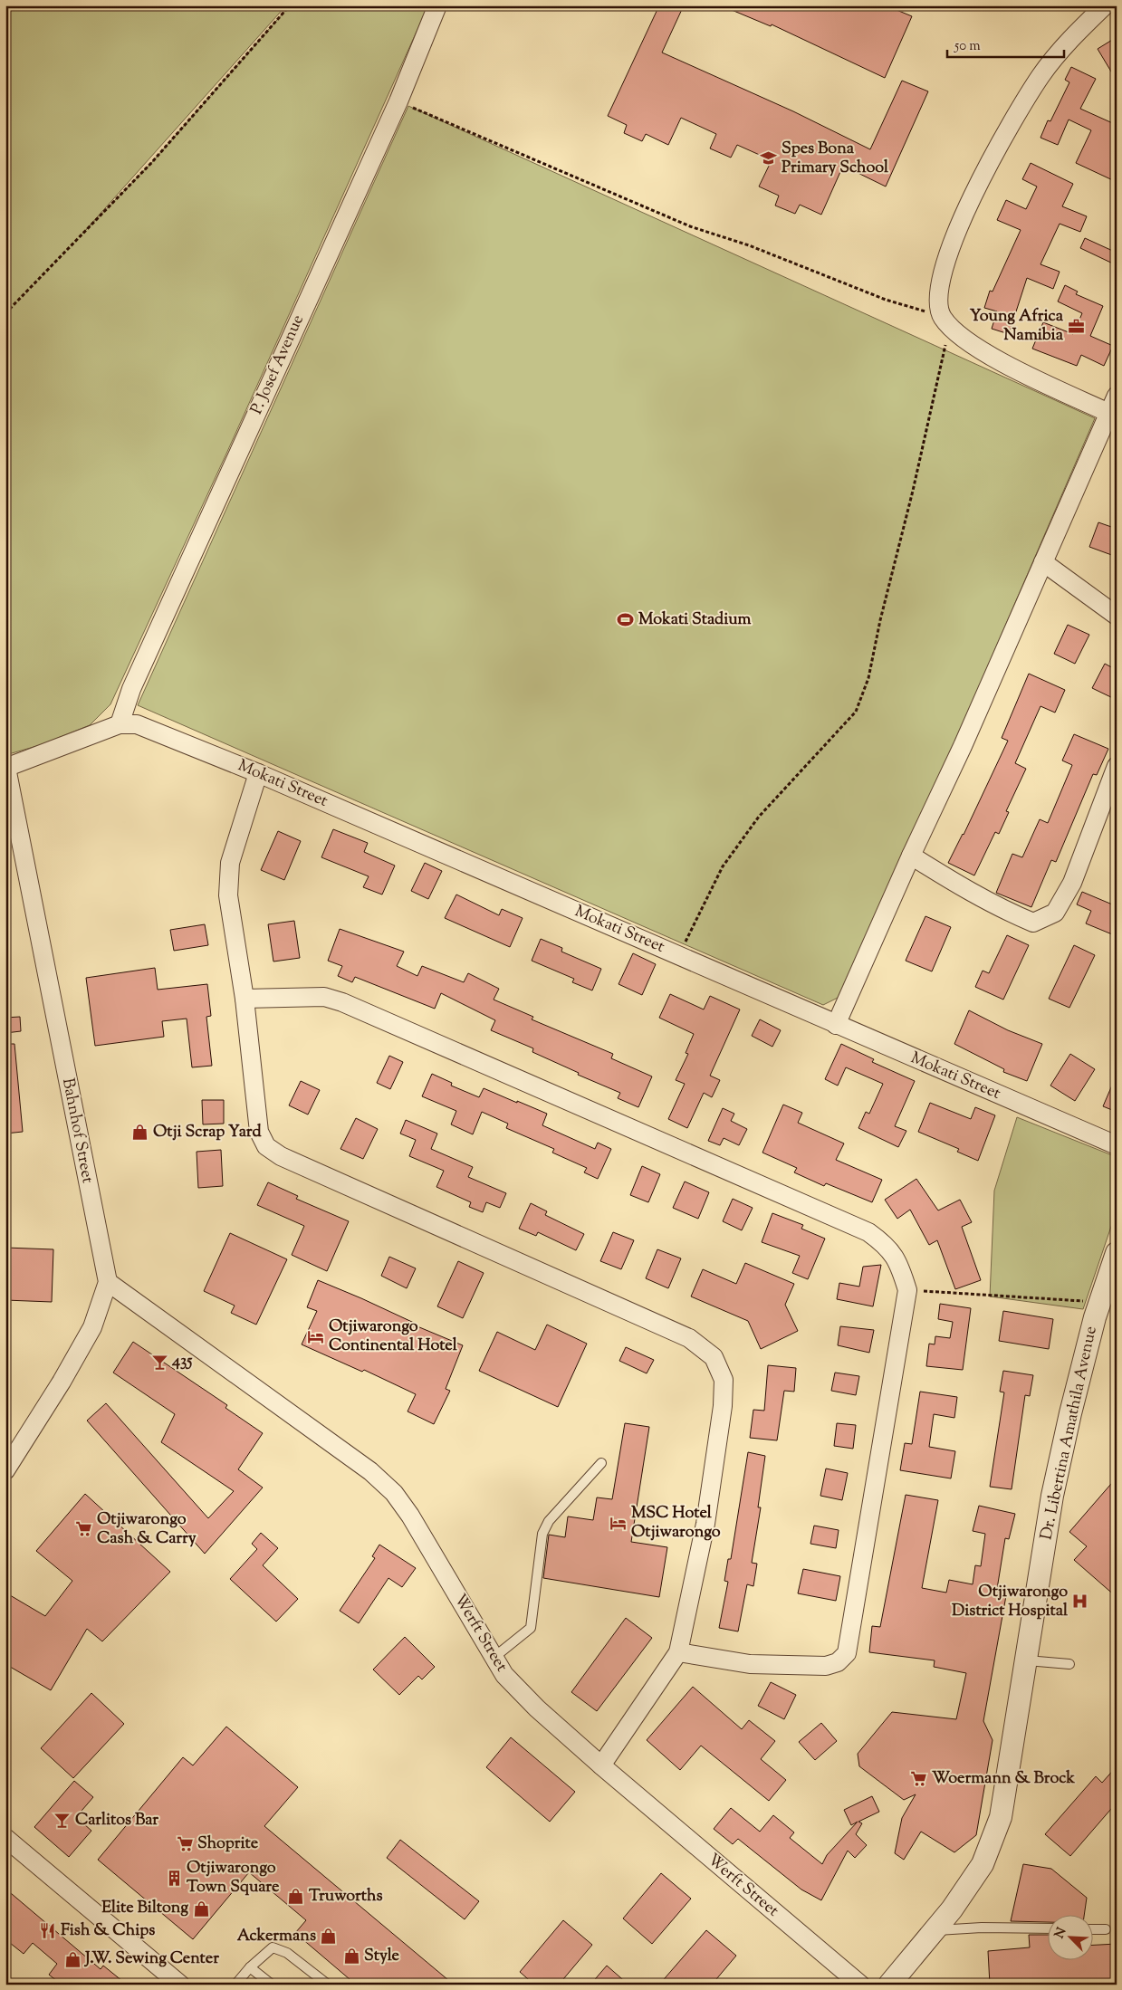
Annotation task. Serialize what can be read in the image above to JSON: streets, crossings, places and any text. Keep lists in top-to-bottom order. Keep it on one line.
{"streets":{"street":["P. Josef Avenue","Mokati Street","Bahnhof Street","Dr. Libertina Amathila Avenue","Werft Street"]},"crossings":[["P. Josef Avenue","Mokati Street"],["Bahnhof Street","Werft Street"]],"places":{"school or university":["Spes Bona Primary School"],"office":["Young Africa Namibia"],"sports":["Mokati Stadium"],"shop":["Otji Scrap Yard","Truworths","Elite Biltong","Ackermans","Style","J.W. Sewing Center"],"hotel":["Otjiwarongo Continental Hotel","MSC Hotel Otjiwarongo"],"bar":["435","Carlitos Bar"],"supermarket":["Otjiwarongo Cash & Carry","Woermann & Brock","Shoprite"],"hospital":["Otjiwarongo District Hospital"],"building":["Otjiwarongo Town Square"],"restaurant":["Fish & Chips"]},"scale_bar":"50 m","north":"top left"}
